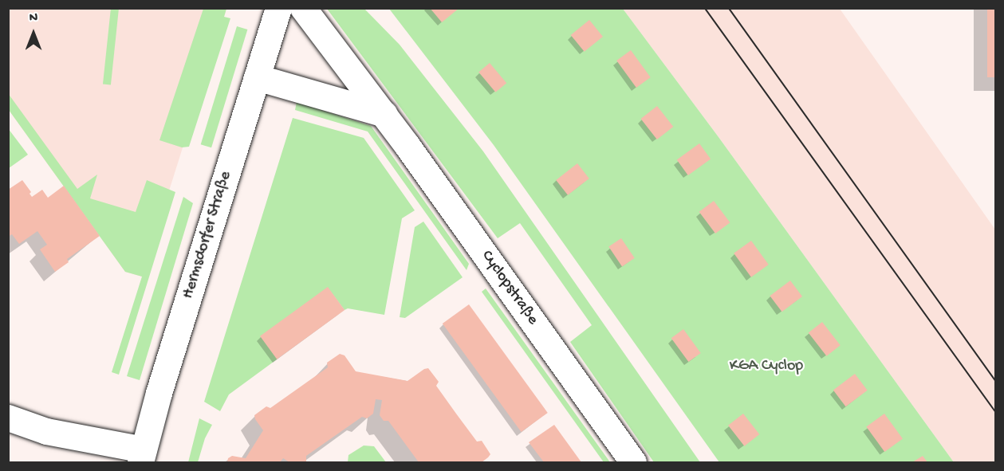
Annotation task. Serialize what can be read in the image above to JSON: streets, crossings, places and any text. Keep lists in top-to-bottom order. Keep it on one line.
{"streets":{"street":["Hermsdorfer Straße","Cyclopstraße"]},"parks":["KGA Cyclop"],"north":"top"}
